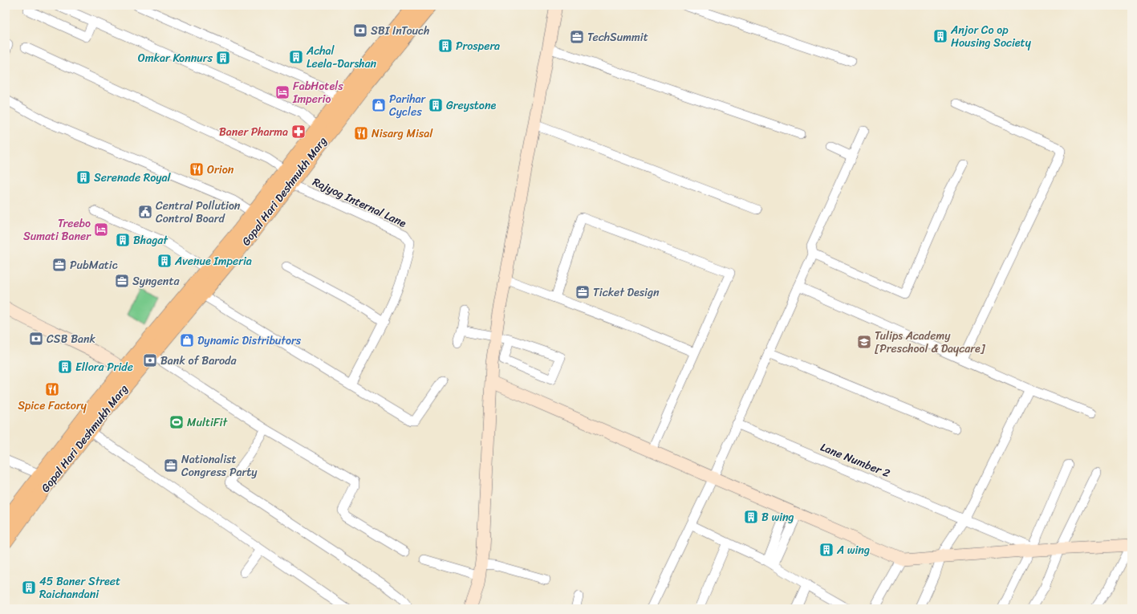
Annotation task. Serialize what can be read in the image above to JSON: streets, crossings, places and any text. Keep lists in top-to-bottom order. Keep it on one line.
{"streets":{"main road":["Gopal Hari Deshmukh Marg"],"street":["Rajyog Internal Lane","Lane Number 2"]},"crossings":[["Gopal Hari Deshmukh Marg","Rajyog Internal Lane"]],"places":{"bank":["SBI InTouch","CSB Bank","Bank of Baroda"],"building":["Anjor Co op Housing Society","Prospera","Achal Leela-Darshan","Omkar Konnurs","Greystone","Serenade Royal","Bhagat","Avenue Imperia","Ellora Pride","B wing","A wing","45 Baner Street Raichandani"],"office":["TechSummit","PubMatic","Syngenta","Ticket Design","Nationalist Congress Party"],"hotel":["FabHotels Imperio","Treebo Sumati Baner"],"shop":["Parihar Cycles","Dynamic Distributors"],"pharmacy":["Baner Pharma"],"restaurant":["Nisarg Misal","Orion","Spice Factory"],"public building":["Central Pollution Control Board"],"school or university":["Tulips Academy [Preschool & Daycare]"],"sports":["MultiFit"]}}
